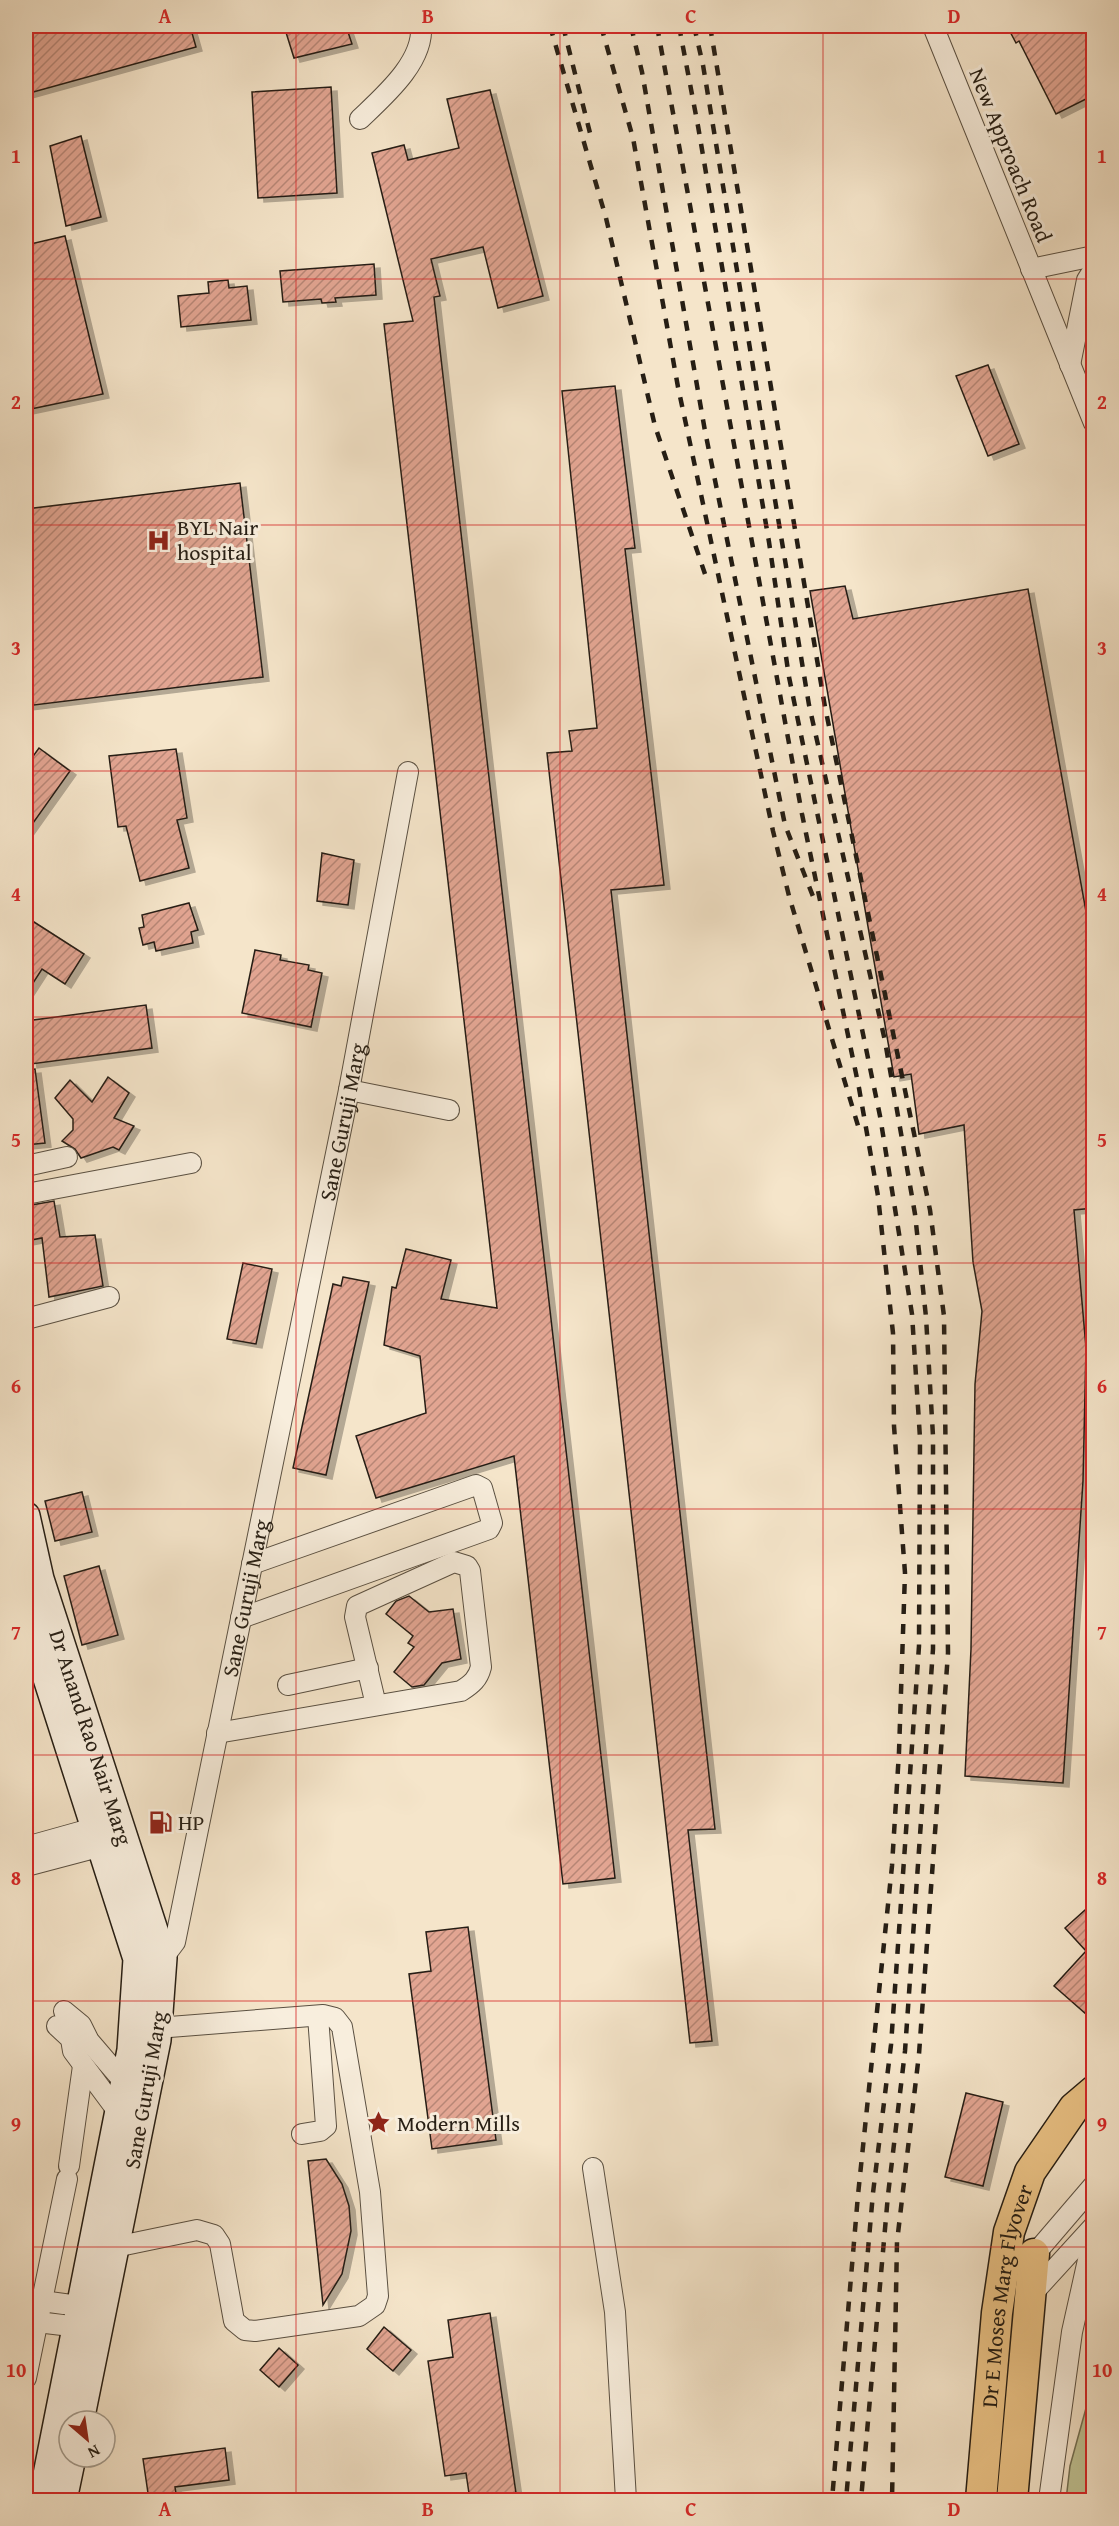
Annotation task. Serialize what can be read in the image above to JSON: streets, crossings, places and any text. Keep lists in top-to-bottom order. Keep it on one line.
{"streets":{"main road":["Sane Guruji Marg","Dr Anand Rao Nair Marg","Dr E Moses Marg Flyover"],"street":["New Approach Road"]},"crossings":[["Sane Guruji Marg","Dr Anand Rao Nair Marg"]],"places":{"hospital":["BYL Nair hospital"],"fuel station":["HP"],"place":["Modern Mills"]},"north":"bottom right","grid":{"columns":["A","B","C","D"],"rows":["1","2","3","4","5","6","7","8","9","10"]}}
